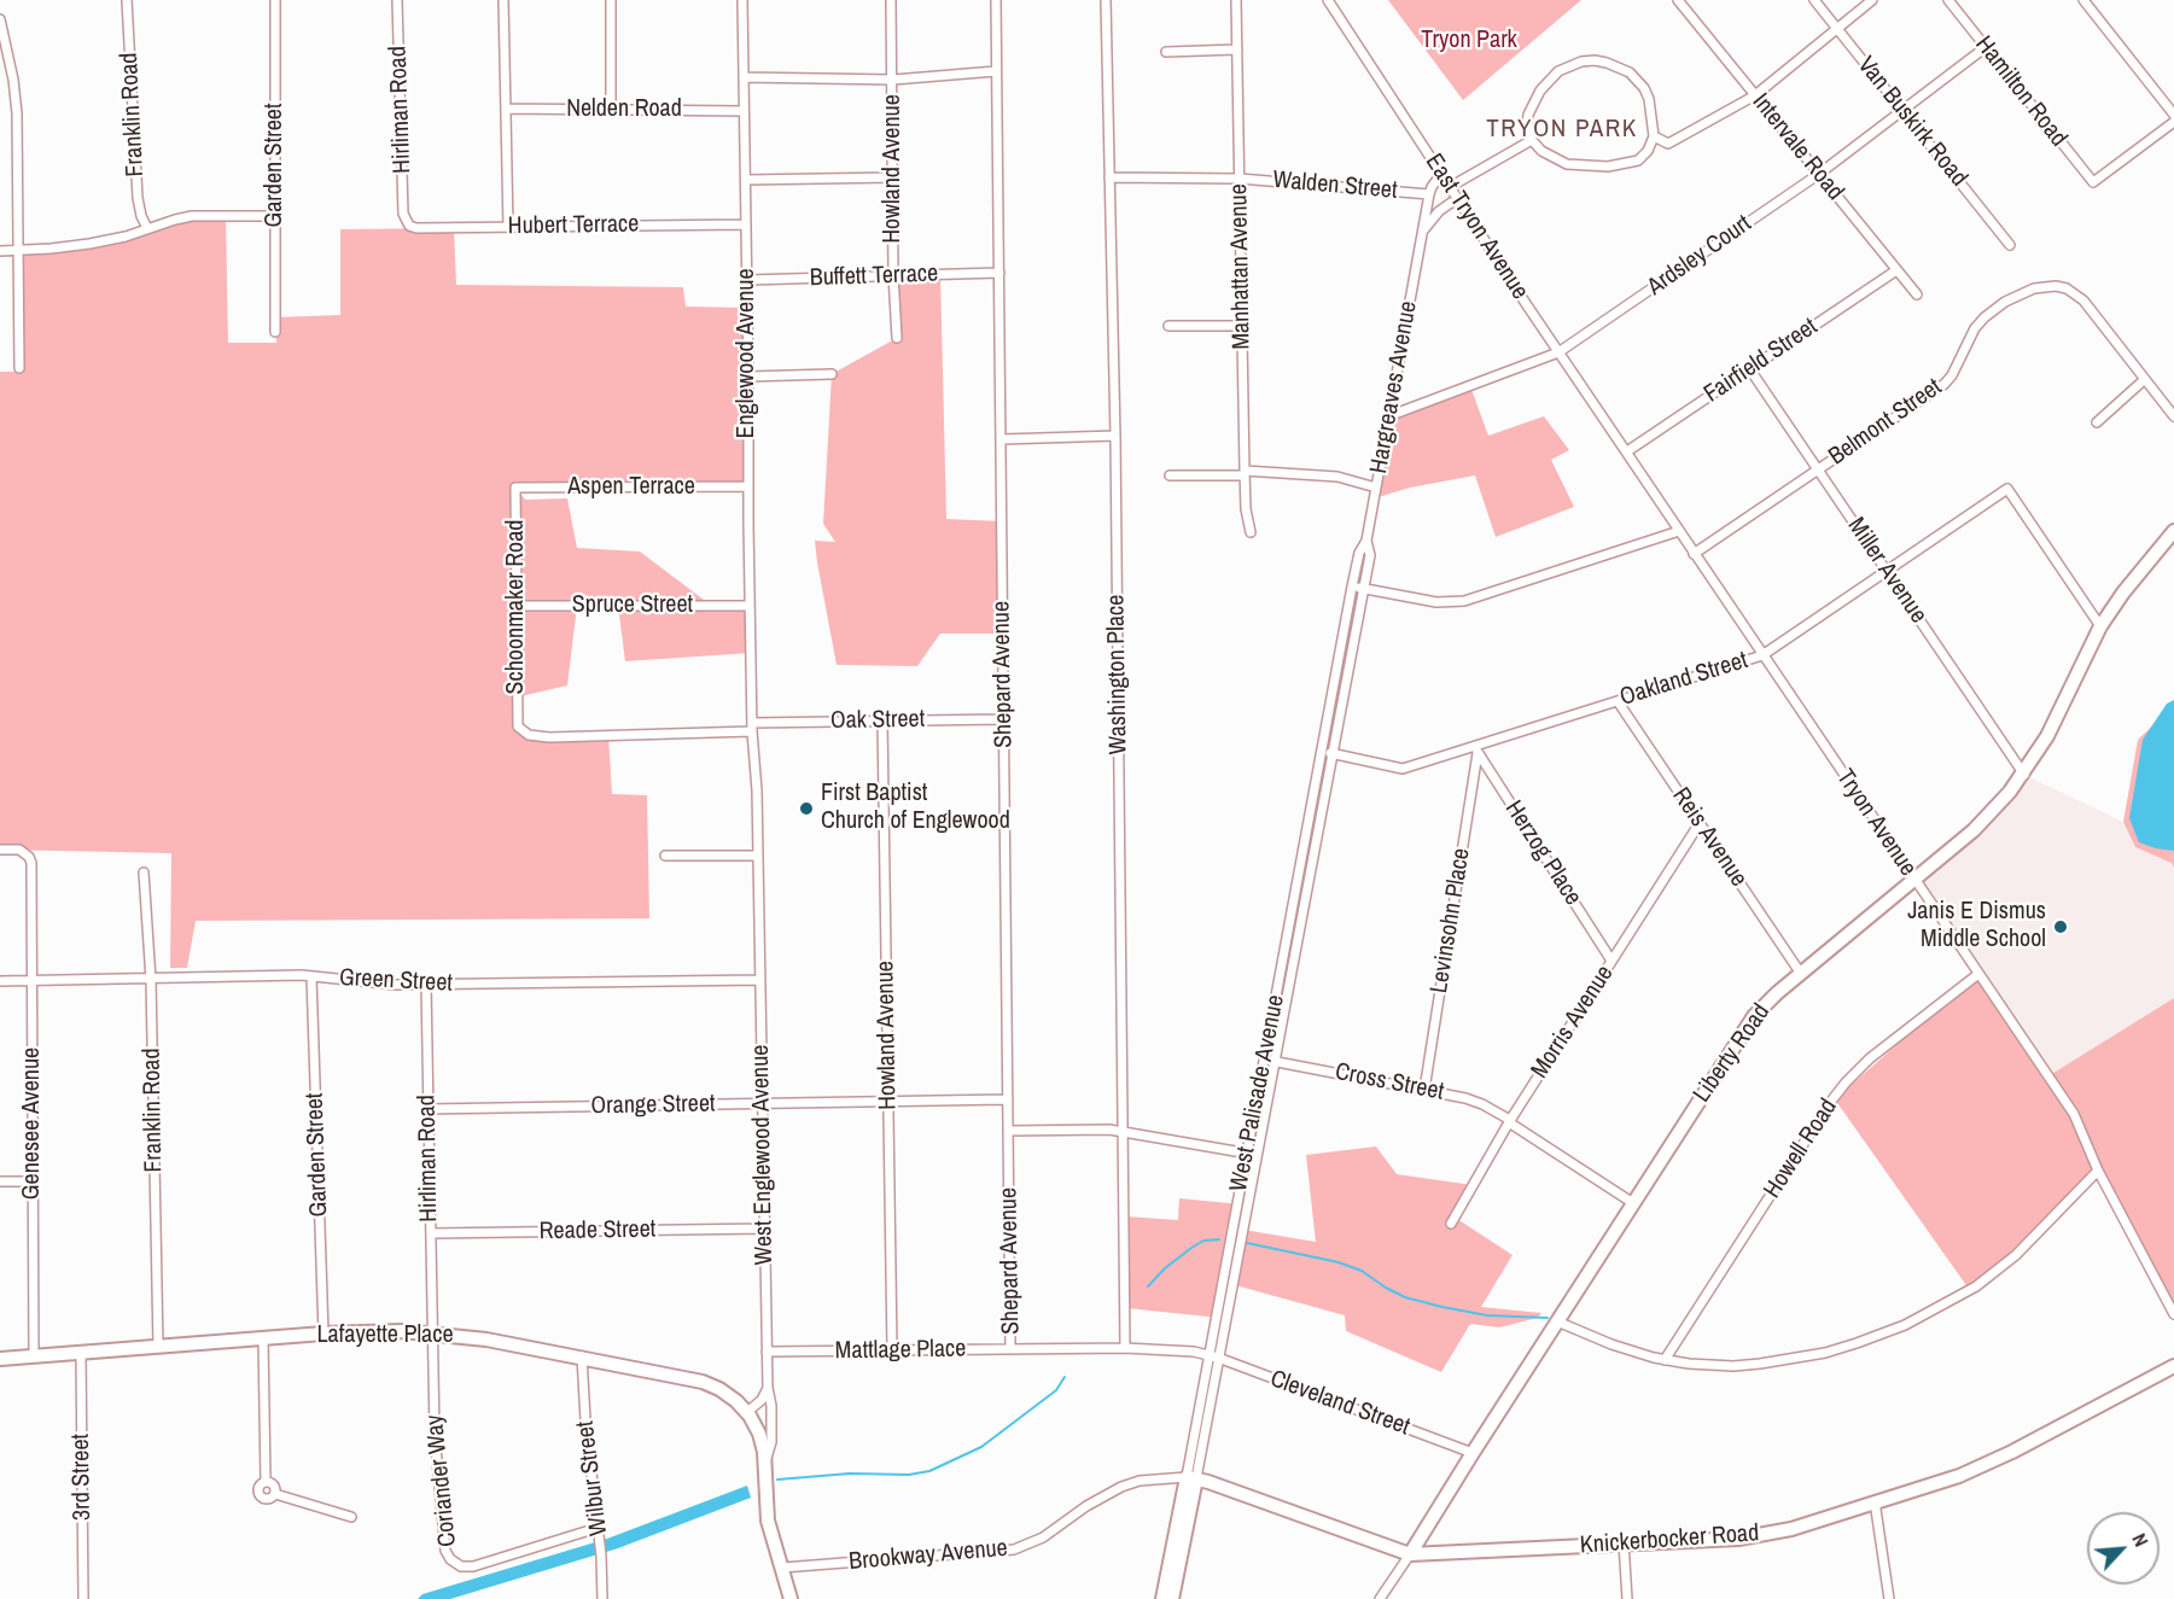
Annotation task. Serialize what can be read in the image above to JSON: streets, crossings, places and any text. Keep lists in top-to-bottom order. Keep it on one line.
{"streets":{"main road":["Liberty Road","West Palisade Avenue","West Englewood Avenue","Lafayette Place","Knickerbocker Road"],"street":["Hamilton Road","Hirliman Road","Nelden Road","Franklin Road","Van Buskirk Road","Intervale Road","Garden Street","Howland Avenue","Walden Street","Hubert Terrace","East Tryon Avenue","Ardsley Court","Manhattan Avenue","Buffett Terrace","Englewood Avenue","Fairfield Street","Hargreaves Avenue","Belmont Street","Aspen Terrace","Miller Avenue","Spruce Street","Schoonmaker Road","Shepard Avenue","Washington Place","Oakland Street","Oak Street","Tryon Avenue","Reis Avenue","Herzog Place","Levinsohn Place","Green Street","Morris Avenue","Cross Street","Orange Street","Genesee Avenue","Howell Road","Reade Street","Mattlage Place","Cleveland Street","3rd Street","Wilbur Street","Coriander Way","Brookway Avenue"]},"crossings":[["Hamilton Road","Ardsley Court"],["Hirliman Road","Hubert Terrace"],["Hirliman Road","Green Street"],["Hirliman Road","Orange Street"],["Hirliman Road","Reade Street"],["Hirliman Road","Lafayette Place"],["Hirliman Road","Coriander Way"],["Nelden Road","Englewood Avenue"],["Franklin Road","Green Street"],["Franklin Road","Lafayette Place"],["Van Buskirk Road","Ardsley Court"],["Intervale Road","Ardsley Court"],["Intervale Road","Fairfield Street"],["Garden Street","Green Street"],["Garden Street","Lafayette Place"],["Howland Avenue","Buffett Terrace"],["Howland Avenue","Oak Street"],["Howland Avenue","Orange Street"],["Howland Avenue","Mattlage Place"],["Walden Street","Manhattan Avenue"],["Walden Street","Hargreaves Avenue"],["Walden Street","Washington Place"],["Hubert Terrace","Englewood Avenue"],["East Tryon Avenue","Ardsley Court"],["East Tryon Avenue","Fairfield Street"],["East Tryon Avenue","Hargreaves Avenue"],["East Tryon Avenue","Tryon Avenue"],["Ardsley Court","Hargreaves Avenue"],["Buffett Terrace","Englewood Avenue"],["Buffett Terrace","Shepard Avenue"],["Englewood Avenue","Aspen Terrace"],["Englewood Avenue","Spruce Street"],["Englewood Avenue","West Englewood Avenue"],["Fairfield Street","Miller Avenue"],["Fairfield Street","Tryon Avenue"],["Hargreaves Avenue","West Palisade Avenue"],["Belmont Street","Miller Avenue"],["Belmont Street","Tryon Avenue"],["Aspen Terrace","Schoonmaker Road"],["Miller Avenue","Oakland Street"],["Miller Avenue","Liberty Road"],["Spruce Street","Schoonmaker Road"],["Schoonmaker Road","Oak Street"],["Shepard Avenue","Oak Street"],["Shepard Avenue","Orange Street"],["Shepard Avenue","Mattlage Place"],["Washington Place","Mattlage Place"],["Oakland Street","Tryon Avenue"],["Oakland Street","Reis Avenue"],["Oakland Street","Herzog Place"],["Oakland Street","Levinsohn Place"],["Oakland Street","Liberty Road"],["Oakland Street","West Palisade Avenue"],["Oak Street","West Englewood Avenue"],["Tryon Avenue","Liberty Road"],["Tryon Avenue","Howell Road"],["Reis Avenue","Morris Avenue"],["Reis Avenue","Liberty Road"],["Herzog Place","Levinsohn Place"],["Herzog Place","Morris Avenue"],["Levinsohn Place","Cross Street"],["Green Street","Genesee Avenue"],["Green Street","West Englewood Avenue"],["Morris Avenue","Cross Street"],["Liberty Road","Cross Street"],["Liberty Road","Cleveland Street"],["Liberty Road","Knickerbocker Road"],["Cross Street","West Palisade Avenue"],["West Palisade Avenue","Mattlage Place"],["West Palisade Avenue","Cleveland Street"],["West Palisade Avenue","Knickerbocker Road"],["West Palisade Avenue","Brookway Avenue"],["Orange Street","West Englewood Avenue"],["Genesee Avenue","Lafayette Place"],["West Englewood Avenue","Reade Street"],["West Englewood Avenue","Lafayette Place"],["West Englewood Avenue","Mattlage Place"],["West Englewood Avenue","Brookway Avenue"],["Lafayette Place","3rd Street"],["Lafayette Place","Wilbur Street"],["Lafayette Place","Coriander Way"],["Mattlage Place","Cleveland Street"],["Wilbur Street","Coriander Way"],["Knickerbocker Road","Brookway Avenue"]],"districts":["TRYON PARK"],"parks":["Tryon Park"],"places":["First Baptist Church of Englewood","Janis E Dismus Middle School"],"north":"top right"}
